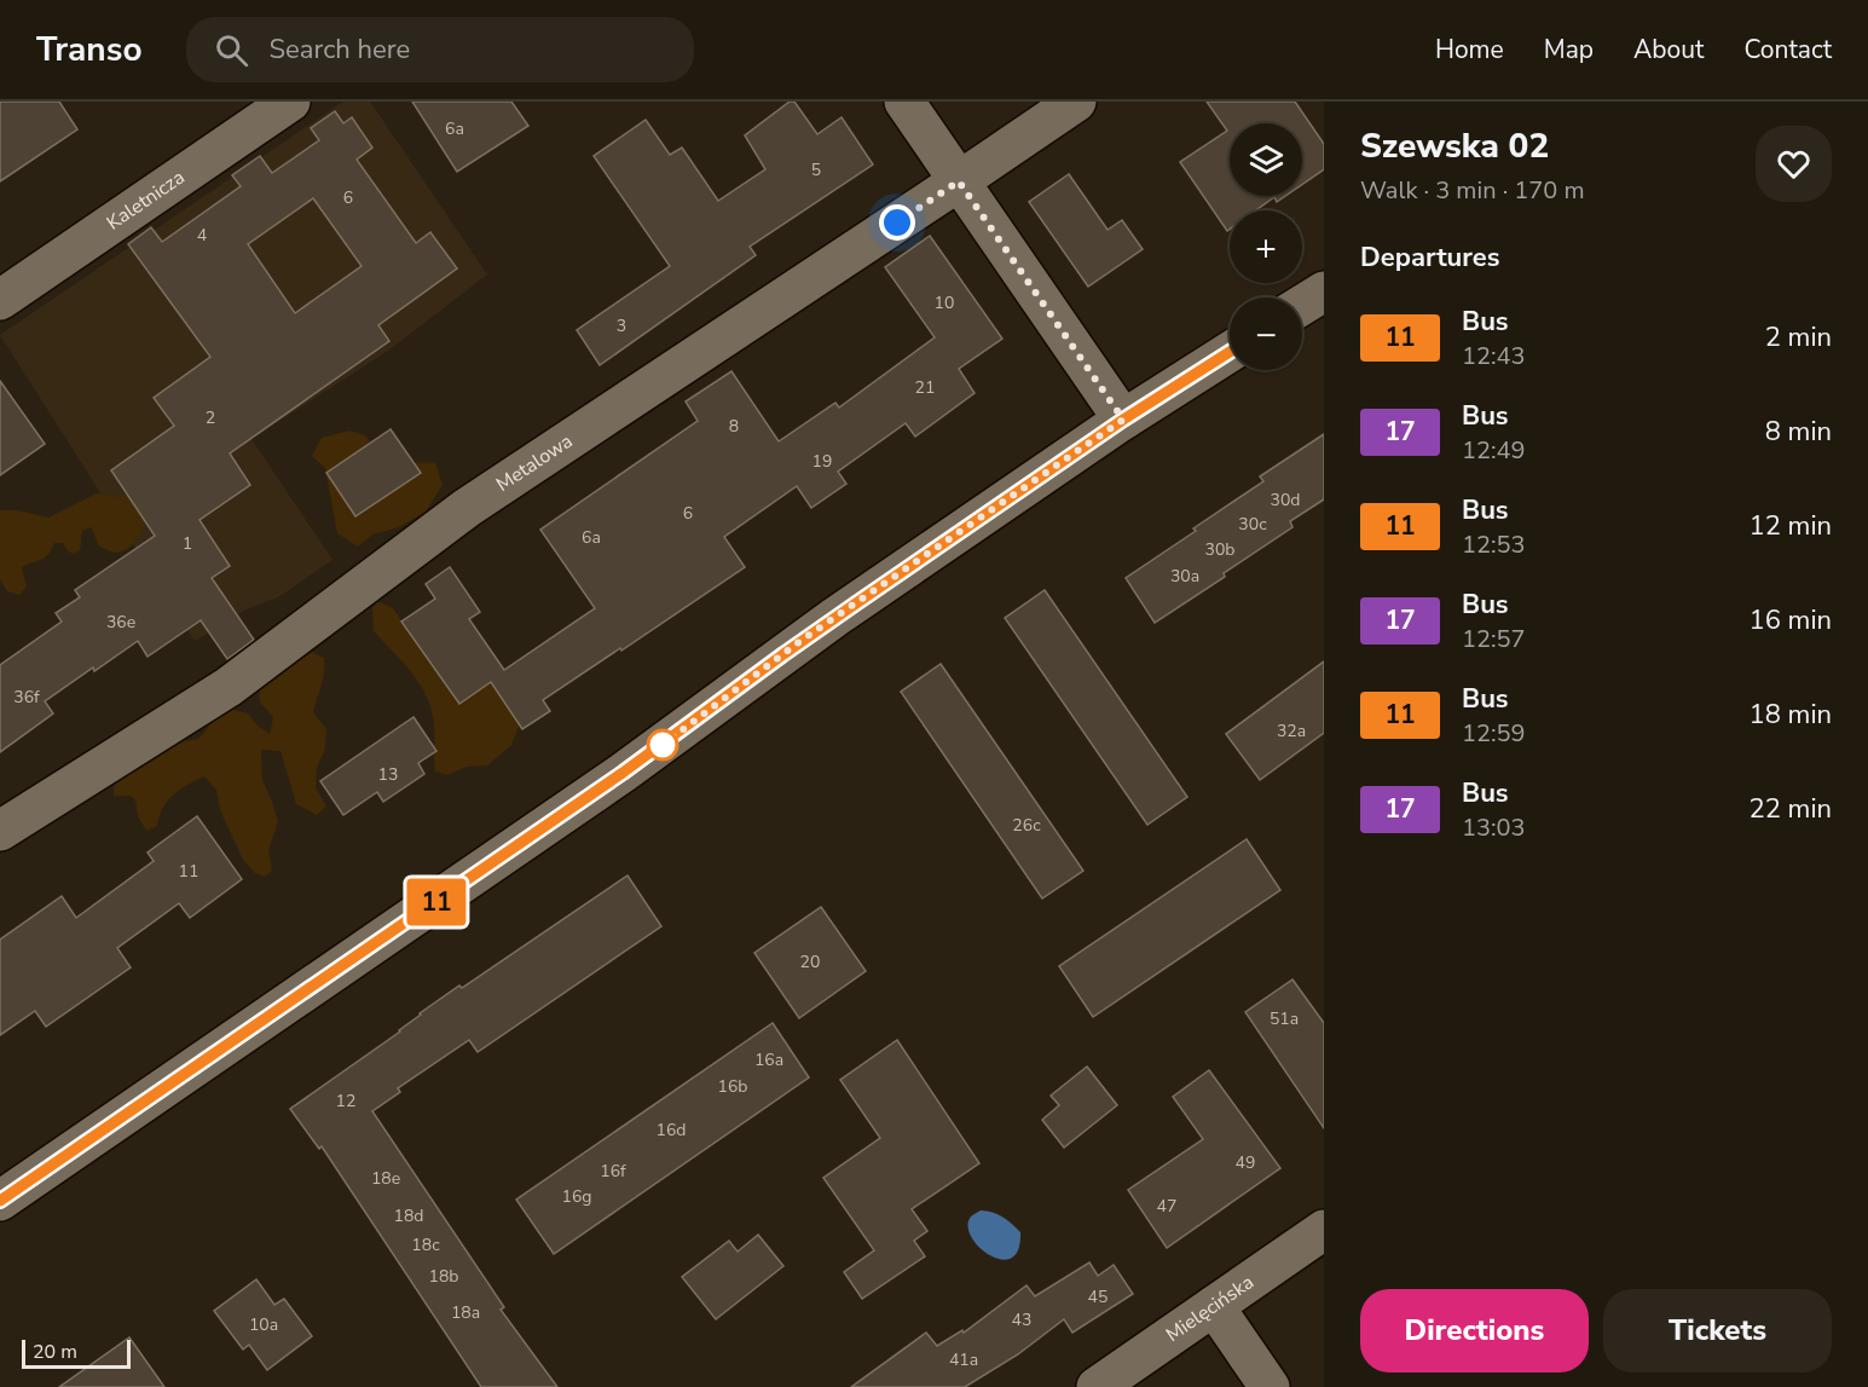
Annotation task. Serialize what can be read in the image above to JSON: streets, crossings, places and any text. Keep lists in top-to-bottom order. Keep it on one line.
{"streets":{"street":["Kaletnicza","Metalowa","Mielęcińska"]},"lines":["bus line 11"],"house_numbers":["6a","5","6","4","10","3","21","2","8","19","30d","6","30c","6a","1","30b","30a","36e","36f","32a","13","26c","11","20","51a","16a","16b","12","16d","49","16f","18e","16g","47","18d","18c","18b","45","18a","43","10a","41a"],"scale_bar":"20 m","page":{"header":"Transo","search":"Search here","nav":["Home","Map","About","Contact"],"on_map":"11","heading":[["Szewska 02","Walk · 3 min · 170 m"],"Departures"],"map_buttons":["+","−"],"list":[{"mark":"11","name":"Bus","note":"12:43","value":"2 min"},{"mark":"17","name":"Bus","note":"12:49","value":"8 min"},{"mark":"11","name":"Bus","note":"12:53","value":"12 min"},{"mark":"17","name":"Bus","note":"12:57","value":"16 min"},{"mark":"11","name":"Bus","note":"12:59","value":"18 min"},{"mark":"17","name":"Bus","note":"13:03","value":"22 min"}],"buttons":["Directions","Tickets"],"scale":"20 m"}}
